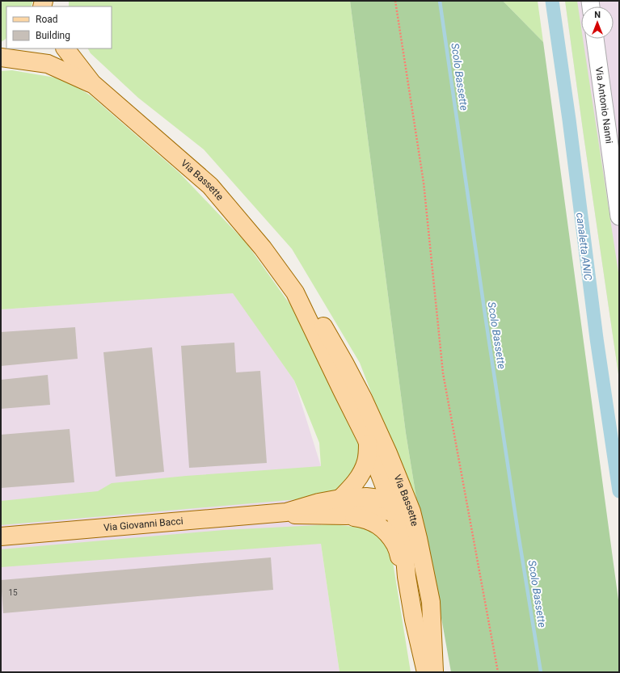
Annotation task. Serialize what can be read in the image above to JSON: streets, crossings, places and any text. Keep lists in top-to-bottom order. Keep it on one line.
{"streets":{"main road":["Via Bassette","Via Giovanni Bacci"],"street":["Via Antonio Nanni"]},"crossings":[["Via Bassette","Via Giovanni Bacci"]],"water":["Scolo Bassette","canaletta ANIC"],"house_numbers":["15"],"legend":["Road","Building"],"north":"top"}
